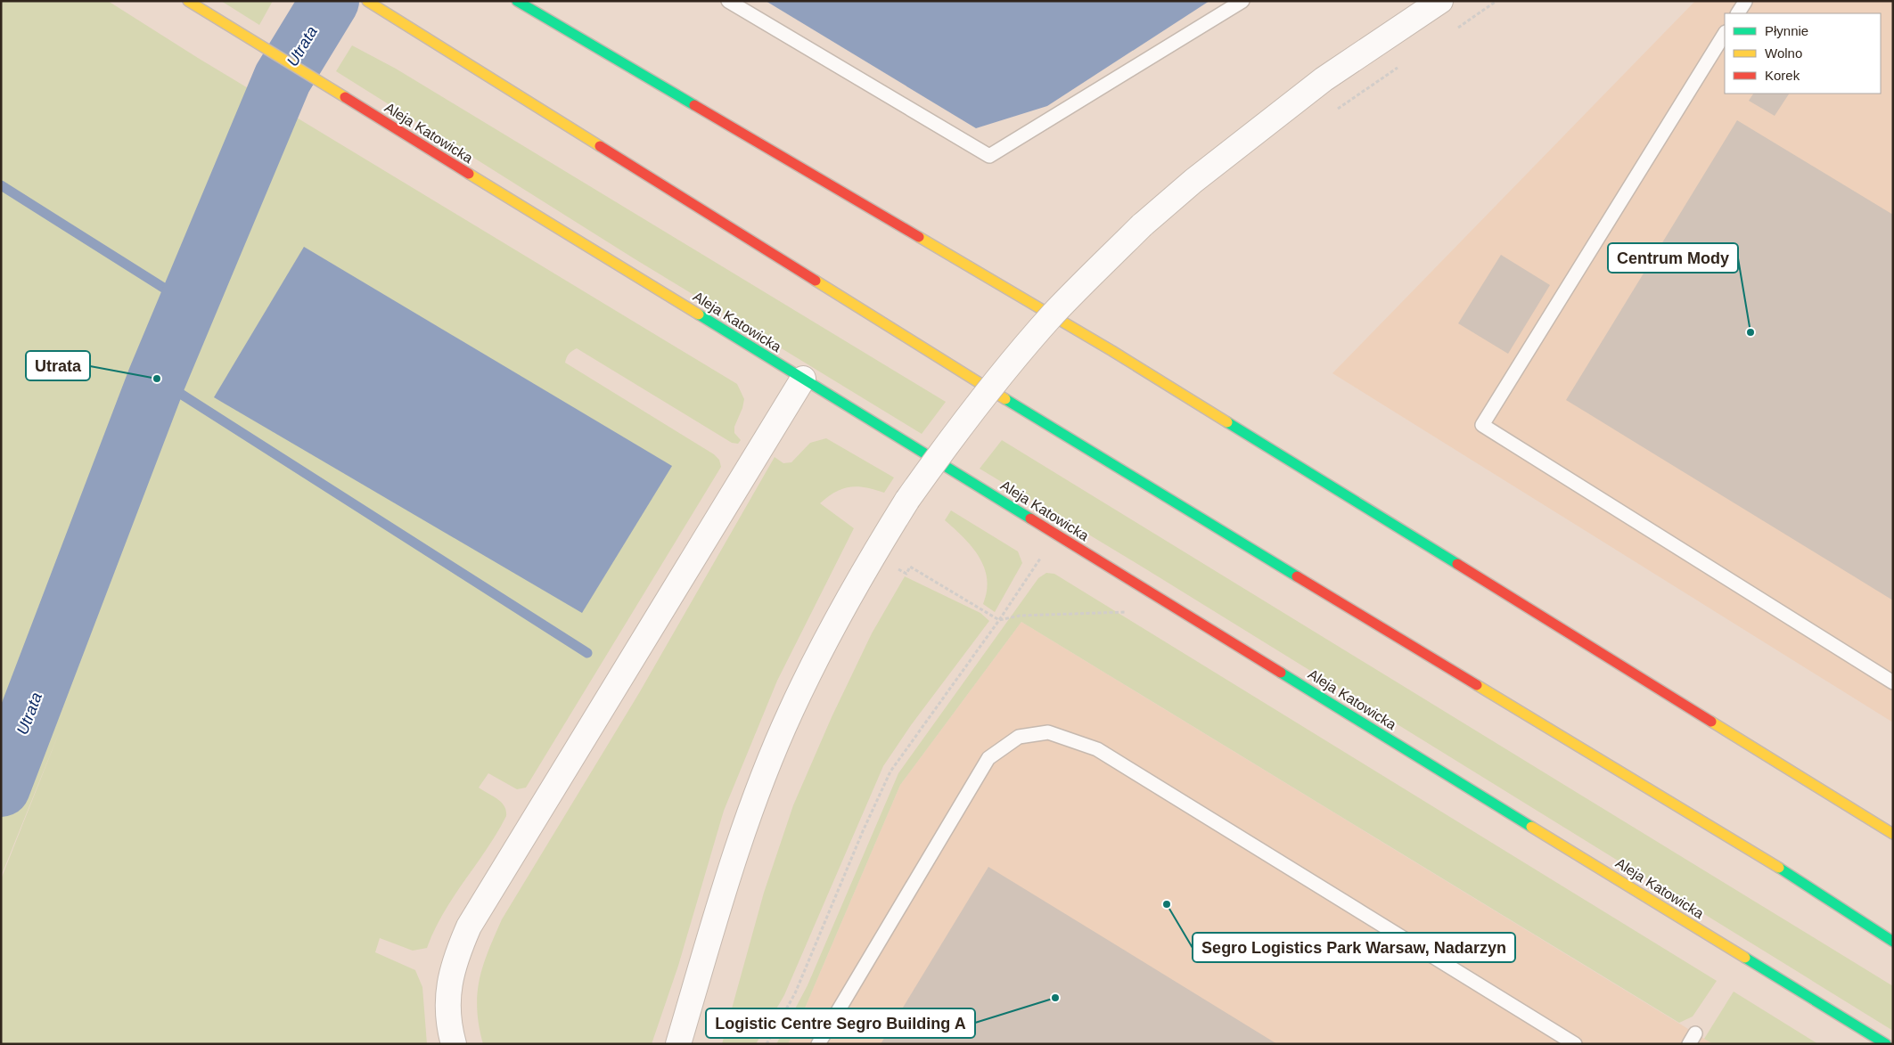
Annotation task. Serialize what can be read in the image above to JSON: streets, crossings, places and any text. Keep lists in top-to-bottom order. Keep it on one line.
{"streets":{"main road":["Aleja Katowicka"]},"water":["Utrata"],"places":["Centrum Mody","Utrata","Segro Logistics Park Warsaw, Nadarzyn","Logistic Centre Segro Building A"],"legend":["Płynnie","Wolno","Korek"]}
